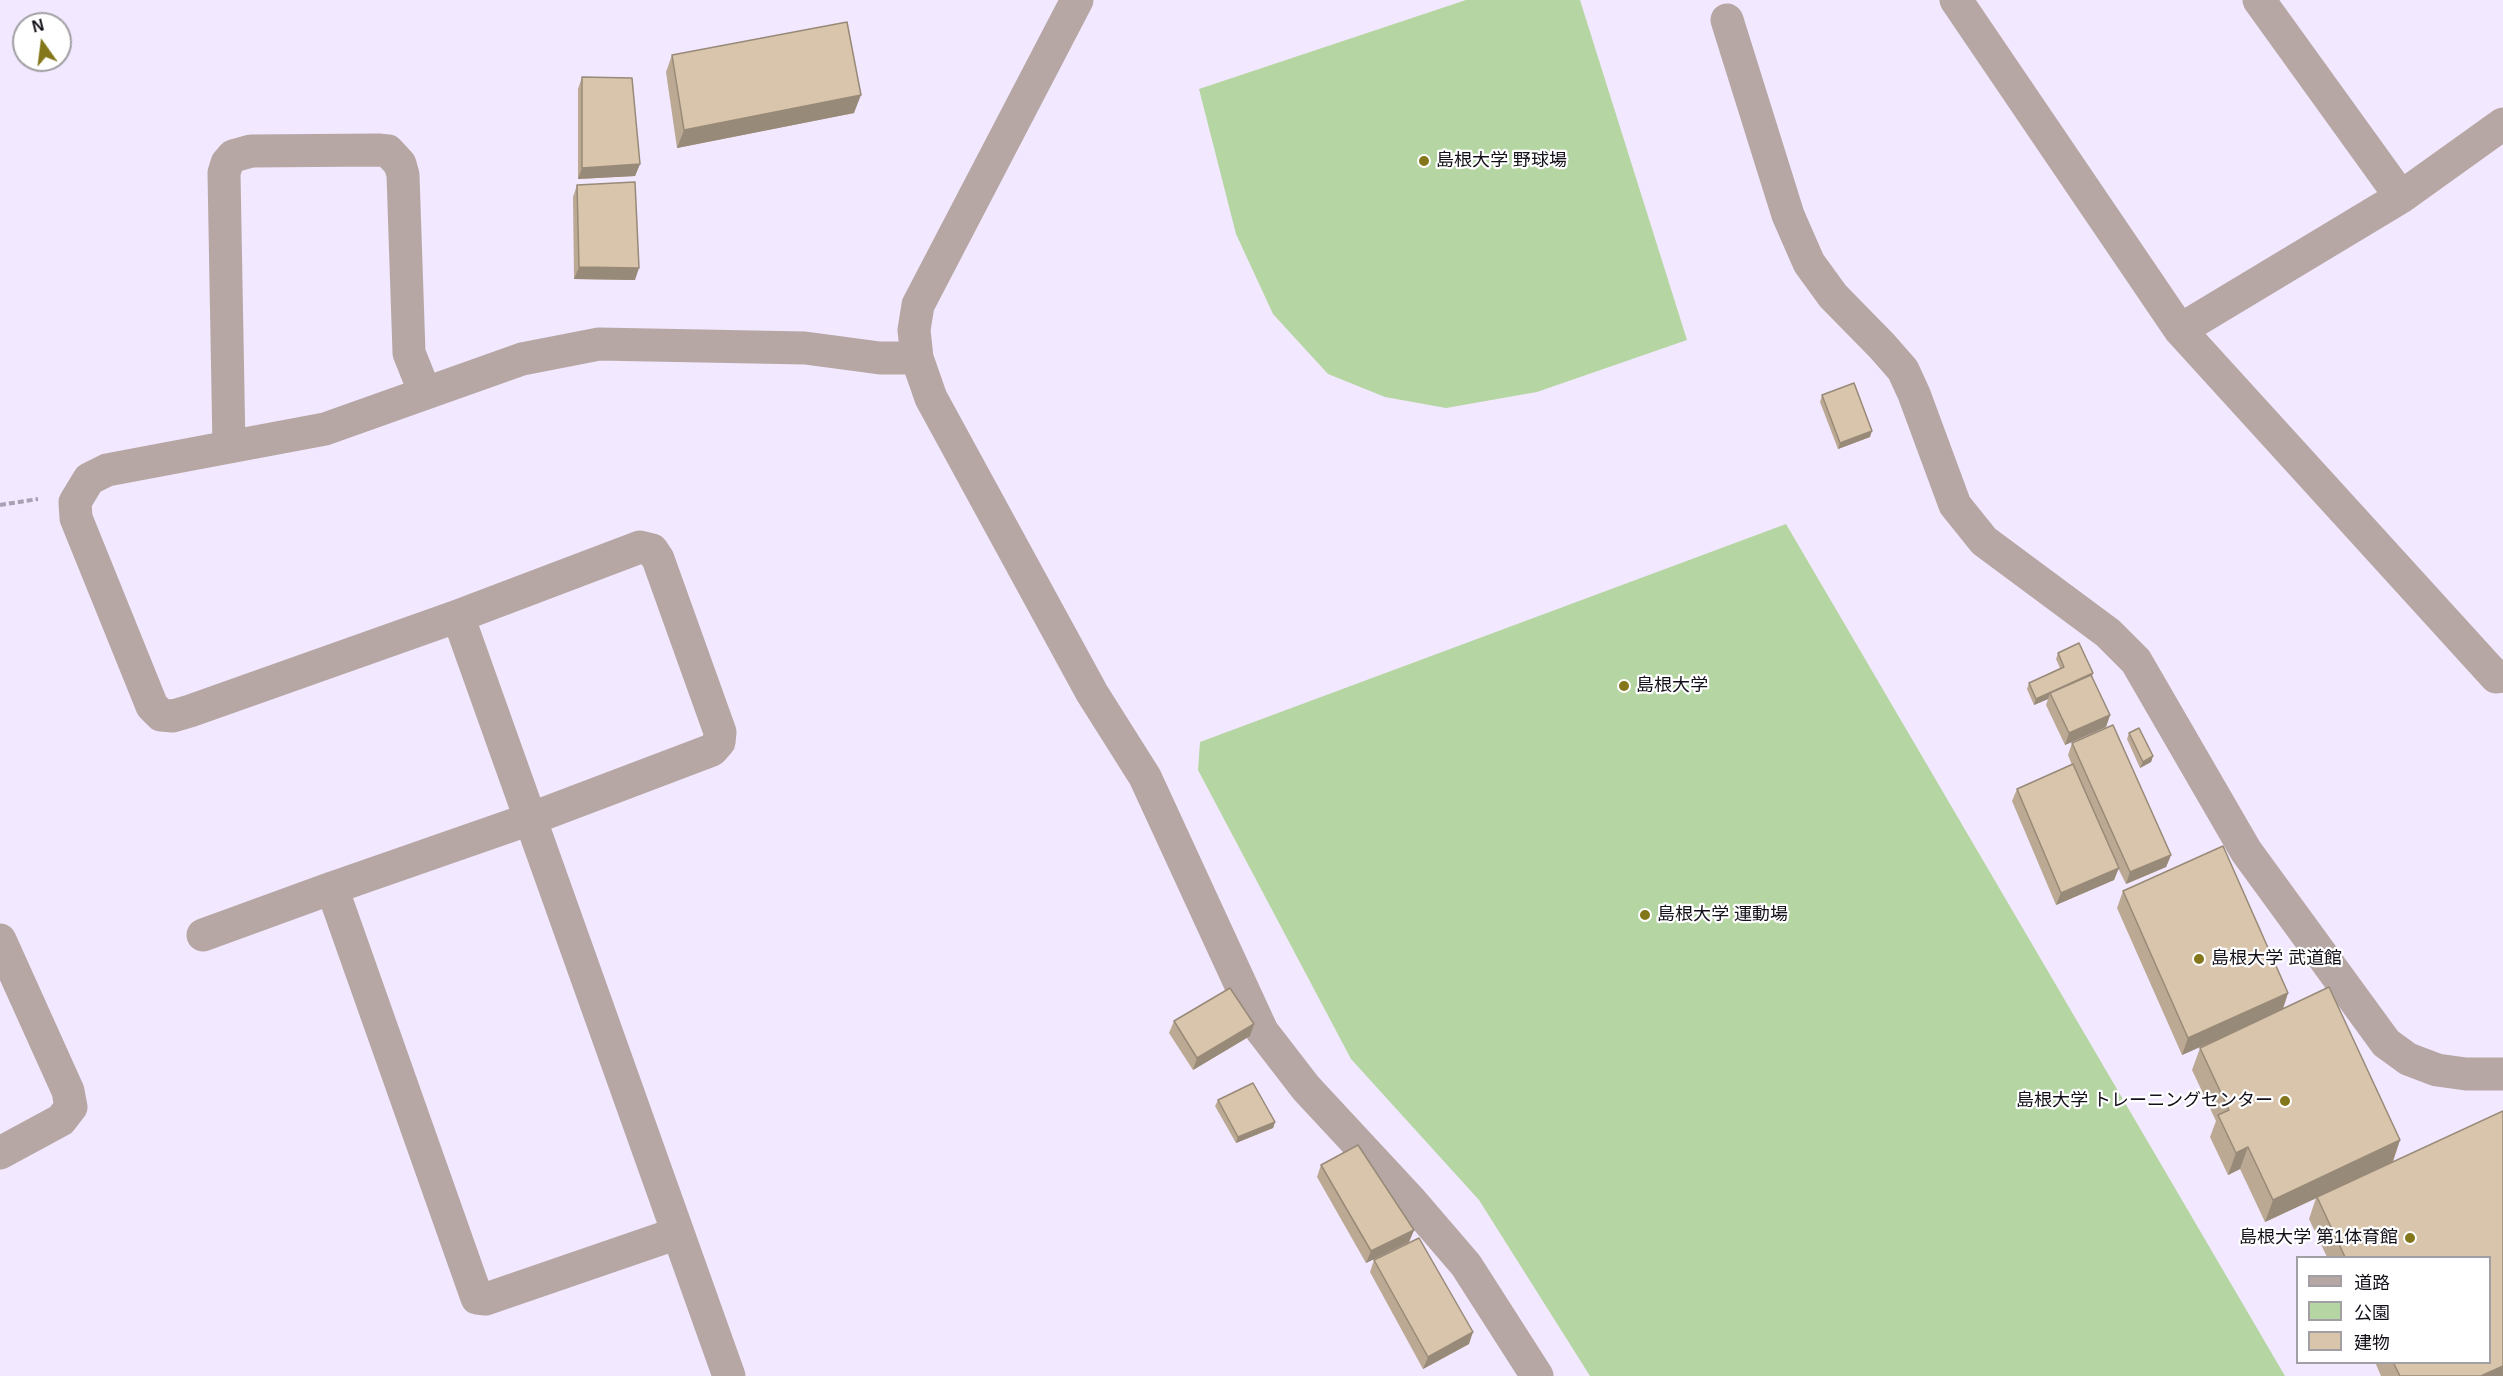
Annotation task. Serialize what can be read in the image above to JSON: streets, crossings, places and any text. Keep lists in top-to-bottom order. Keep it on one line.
{"places":["島根大学 野球場","島根大学","島根大学 運動場","島根大学 武道館","島根大学 トレーニングセンター","島根大学 第1体育館"],"legend":["道路","公園","建物"],"north":"top"}
